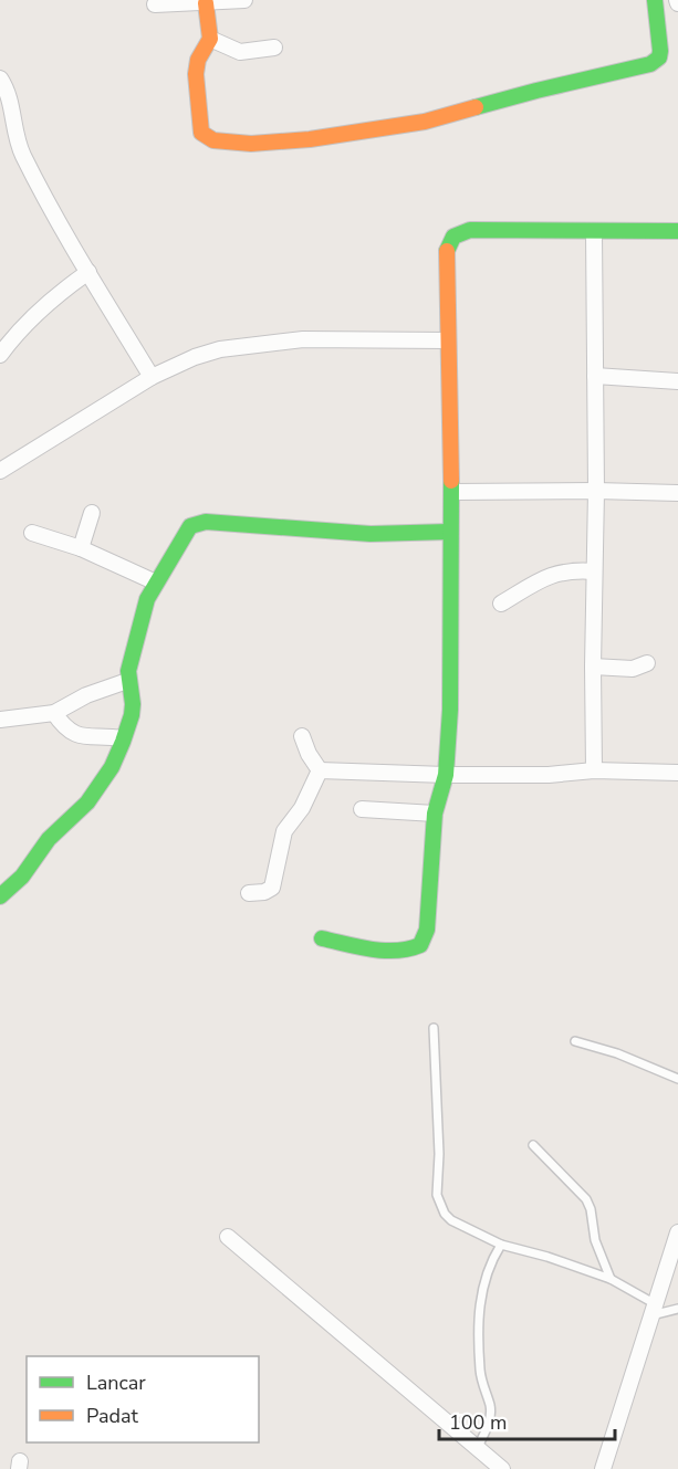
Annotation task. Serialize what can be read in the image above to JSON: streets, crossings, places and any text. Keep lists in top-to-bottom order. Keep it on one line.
{"legend":["Lancar","Padat"],"scale_bar":"100 m"}
